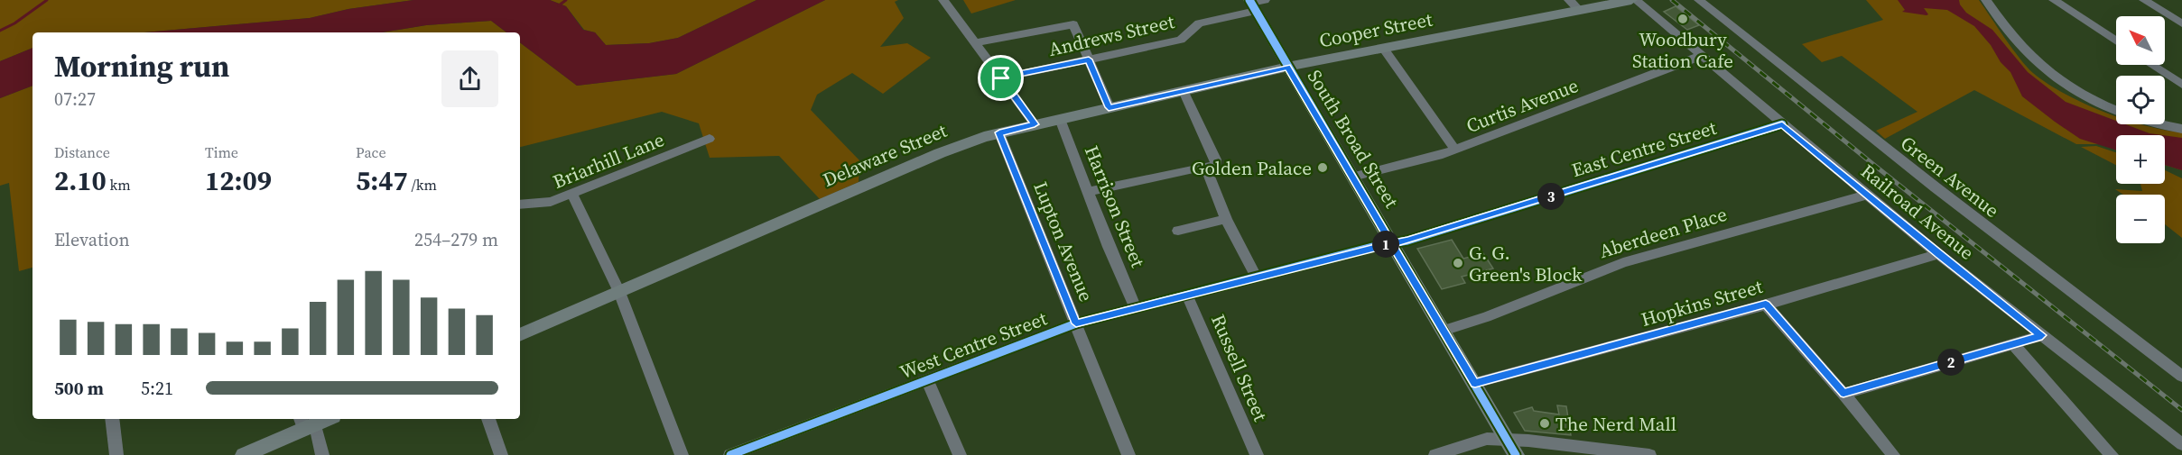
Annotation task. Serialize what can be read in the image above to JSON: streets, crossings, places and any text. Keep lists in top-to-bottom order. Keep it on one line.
{"streets":{"main road":["Cooper Street","South Broad Street","Delaware Street"],"street":["Andrews Street","Curtis Avenue","East Centre Street","Briarhill Lane","Green Avenue","Harrison Street","Railroad Avenue","Aberdeen Place","Lupton Avenue","Hopkins Street","West Centre Street","Russell Street"]},"crossings":[["Cooper Street","South Broad Street"],["Cooper Street","Delaware Street"],["Andrews Street","South Broad Street"],["Curtis Avenue","South Broad Street"],["Curtis Avenue","Railroad Avenue"],["South Broad Street","East Centre Street"],["South Broad Street","Delaware Street"],["South Broad Street","Aberdeen Place"],["South Broad Street","Hopkins Street"],["South Broad Street","West Centre Street"],["East Centre Street","Railroad Avenue"],["East Centre Street","West Centre Street"],["Delaware Street","Harrison Street"],["Delaware Street","Lupton Avenue"],["Harrison Street","West Centre Street"],["Railroad Avenue","Aberdeen Place"],["Railroad Avenue","Hopkins Street"],["Lupton Avenue","West Centre Street"],["West Centre Street","Russell Street"]],"places":["Woodbury Station Cafe","Golden Palace","G. G. Green's Block","The Nerd Mall"],"north":"top left","page":{"map_buttons":["+","−"],"heading":["Morning run","07:27"],"stats":[["Distance","2.10 km"],["Time","12:09"],["Pace","5:47 /km"]],"pins":["3","1","2"],"chart":["Elevation","254–279 m"],"list":[{"name":"500 m","note":"5:21"}]}}
